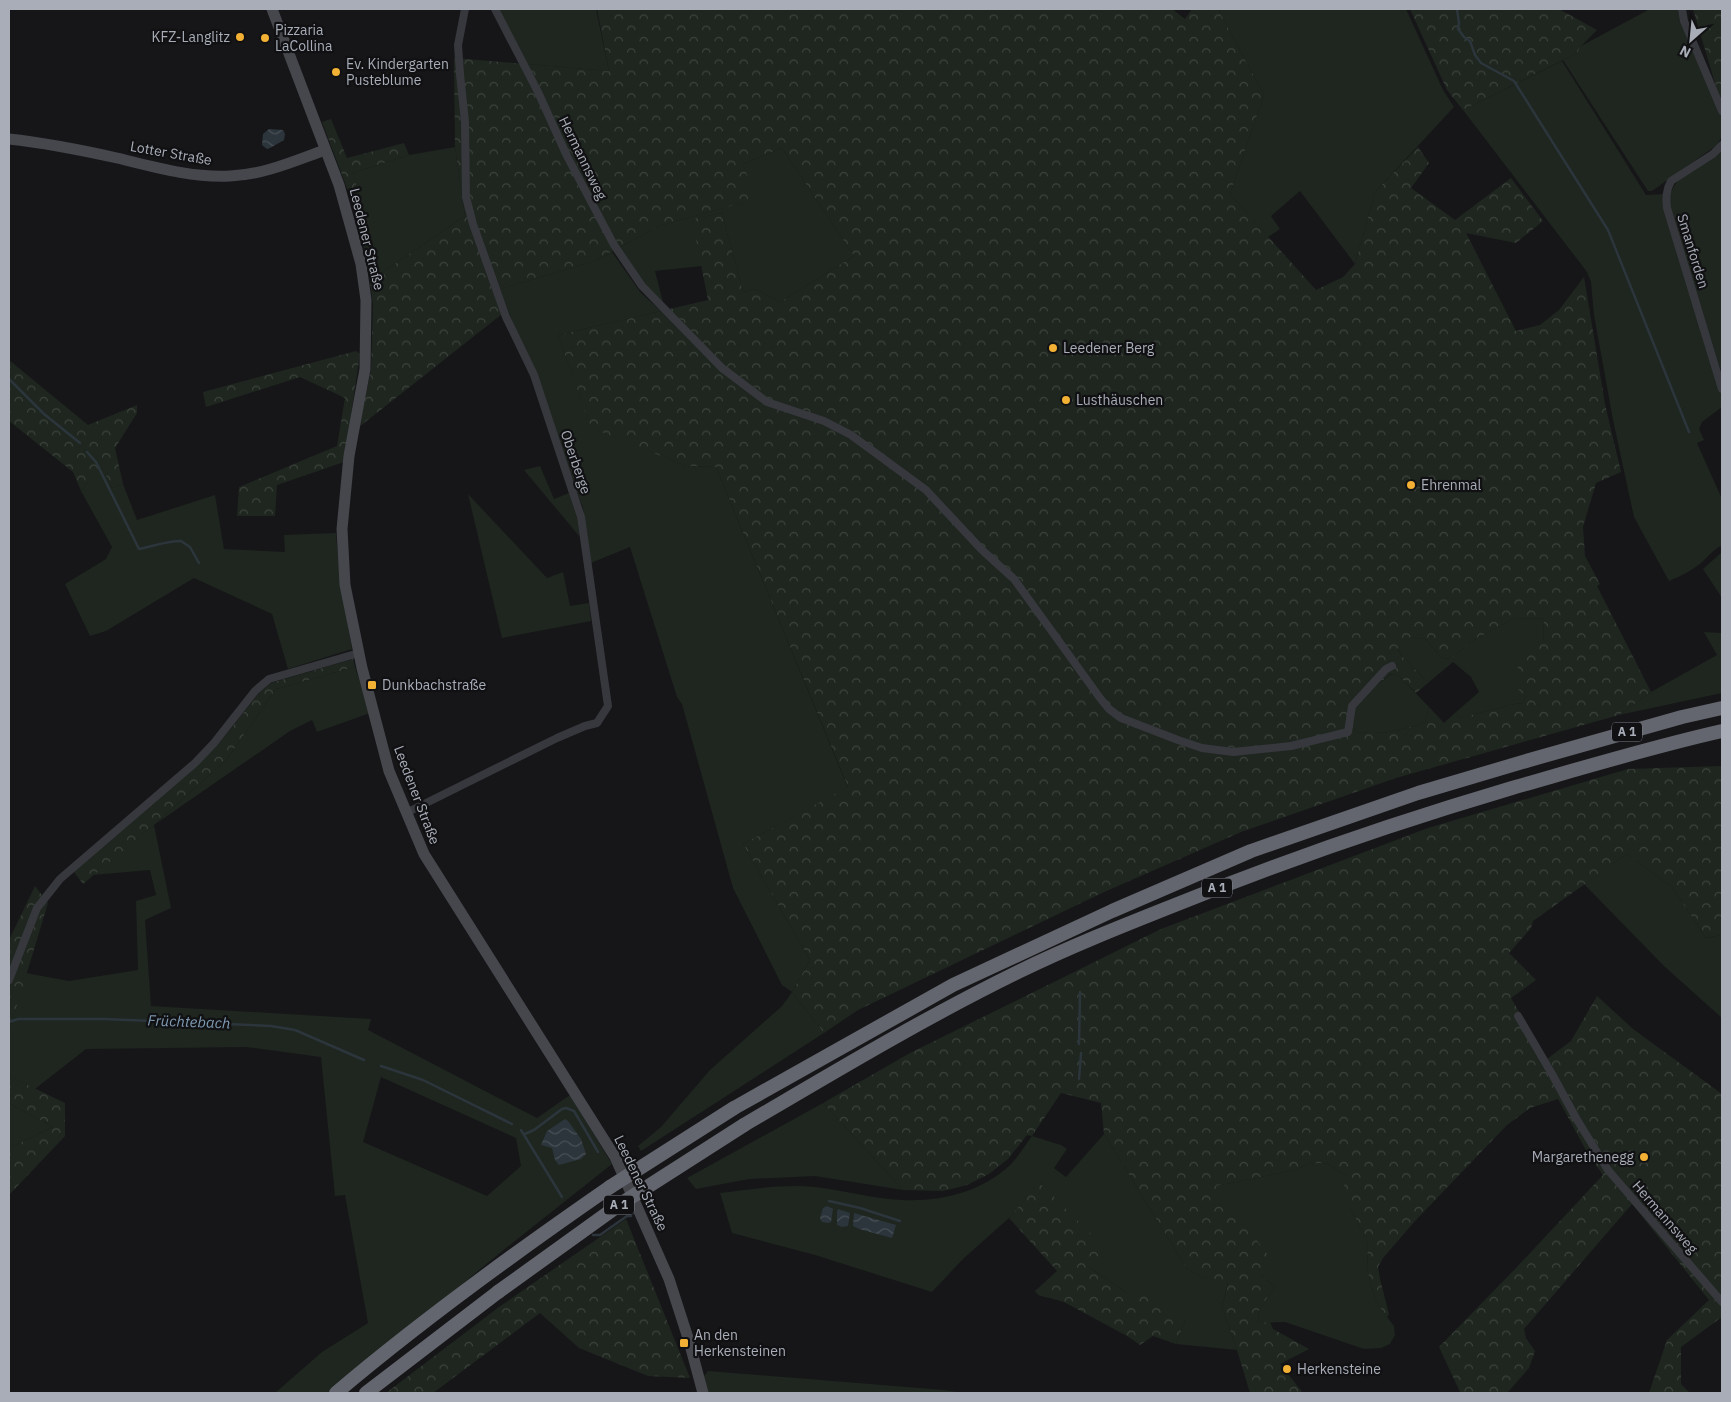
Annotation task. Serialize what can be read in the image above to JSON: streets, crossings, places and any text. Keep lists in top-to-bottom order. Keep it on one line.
{"streets":{"highway":["A 1"],"street":["Lotter Straße","Hermannsweg","Leedener Straße","Smanforden","Oberberge"]},"crossings":[["Lotter Straße","Leedener Straße"],["Leedener Straße","Oberberge"]],"water":["Früchtebach"],"places":{"other":["KFZ-Langlitz","Pizzaria LaCollina","Ev. Kindergarten Pusteblume","Leedener Berg","Lusthäuschen","Ehrenmal","Margarethenegg","Herkensteine"],"transit":["Dunkbachstraße","An den Herkensteinen"]},"north":"bottom left"}
